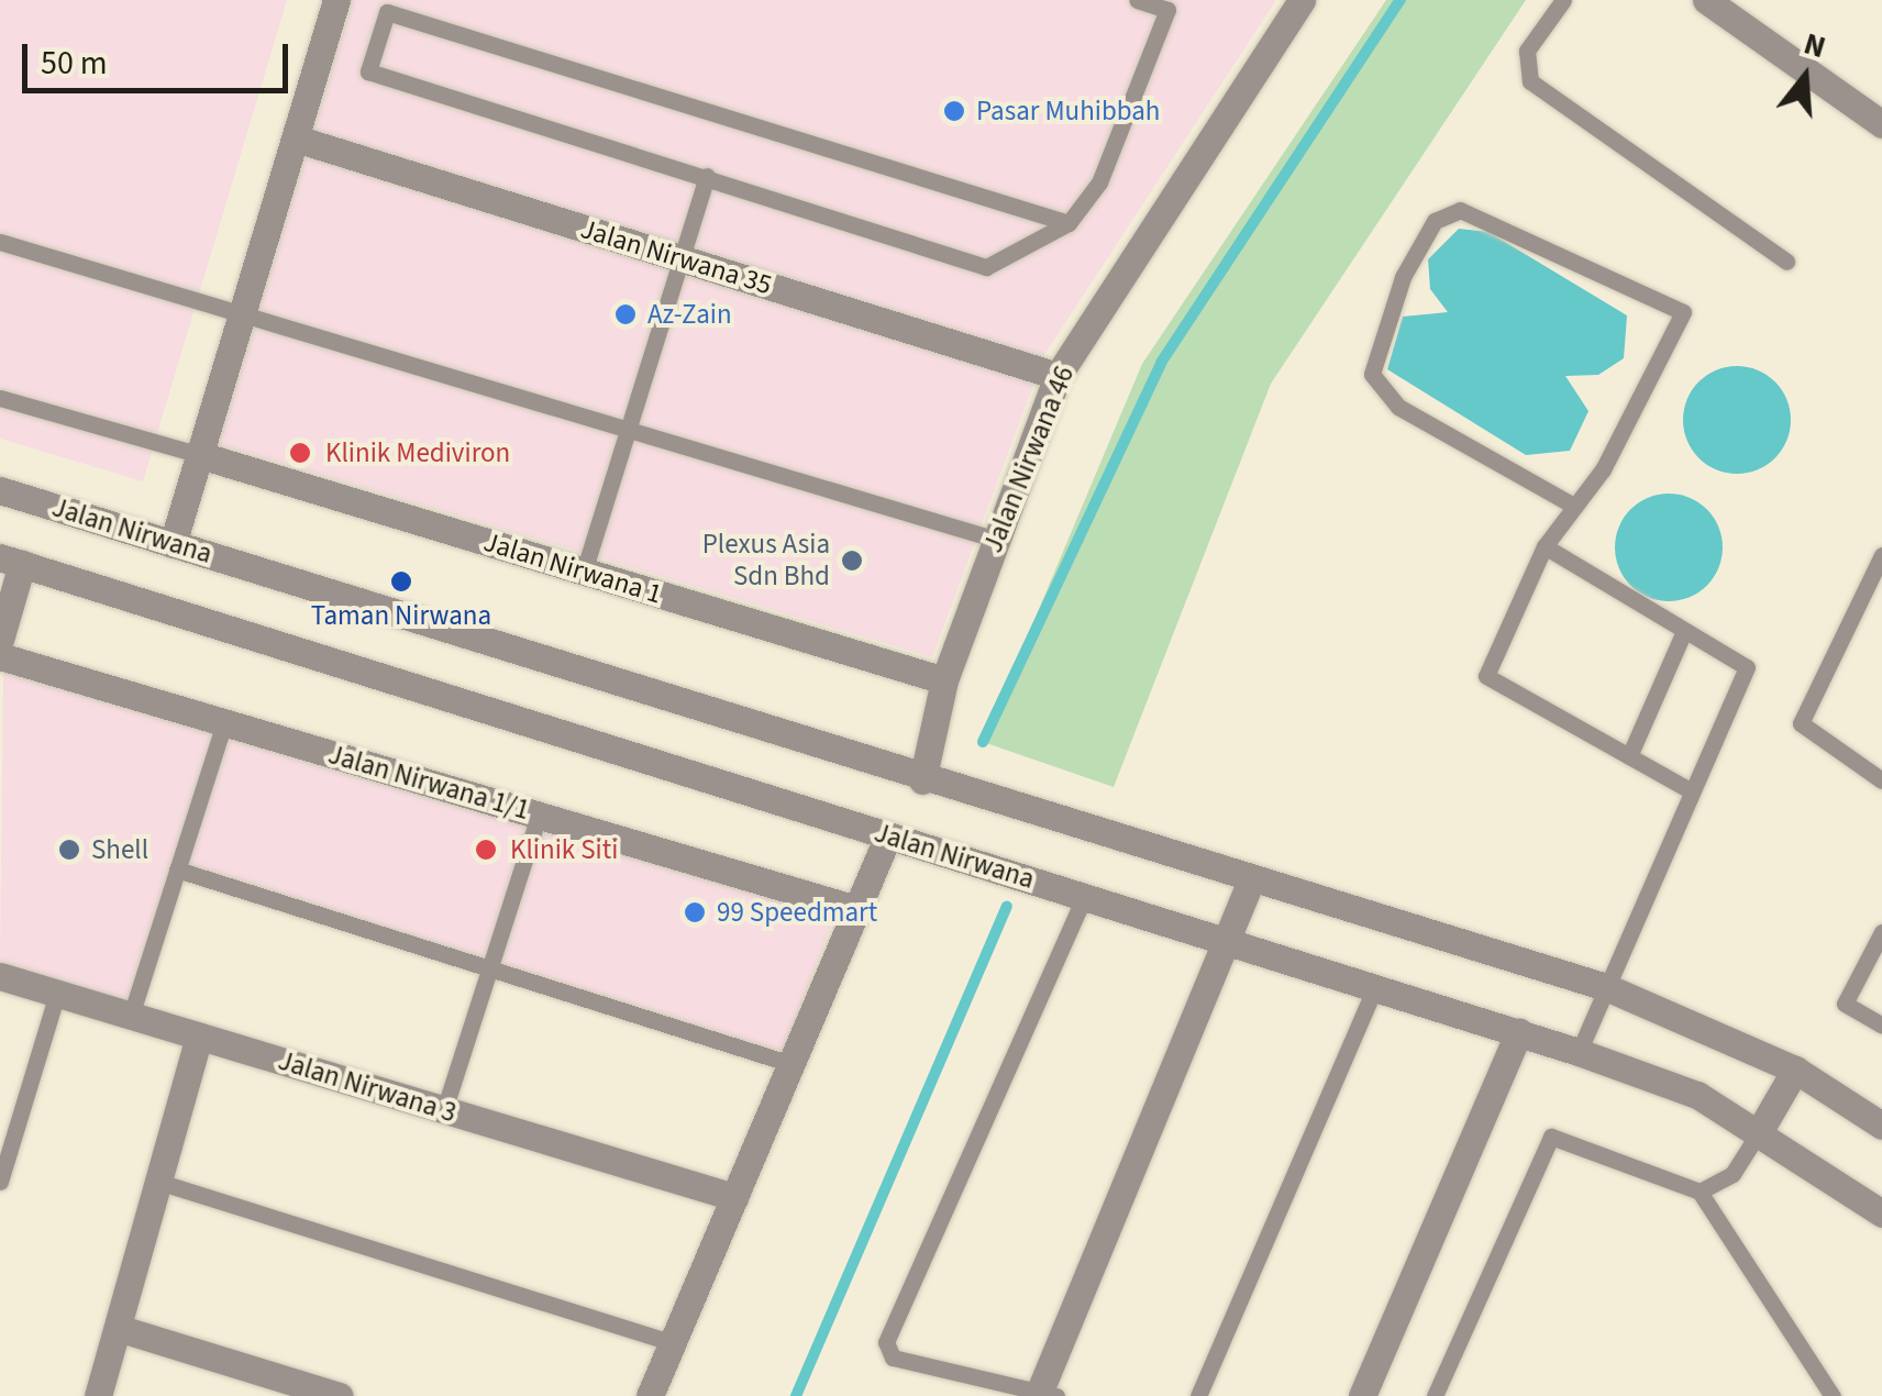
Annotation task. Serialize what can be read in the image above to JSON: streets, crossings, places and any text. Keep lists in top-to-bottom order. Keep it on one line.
{"streets":{"street":["Jalan Nirwana 35","Jalan Nirwana 46","Jalan Nirwana","Jalan Nirwana 1","Jalan Nirwana 1/1","Jalan Nirwana 3"]},"crossings":[["Jalan Nirwana 35","Jalan Nirwana 46"],["Jalan Nirwana 46","Jalan Nirwana"],["Jalan Nirwana 46","Jalan Nirwana 1"]],"places":["Pasar Muhibbah","Az-Zain","Klinik Mediviron","Plexus Asia Sdn Bhd","Taman Nirwana","Shell","Klinik Siti","99 Speedmart"],"scale_bar":"50 m","north":"top"}
